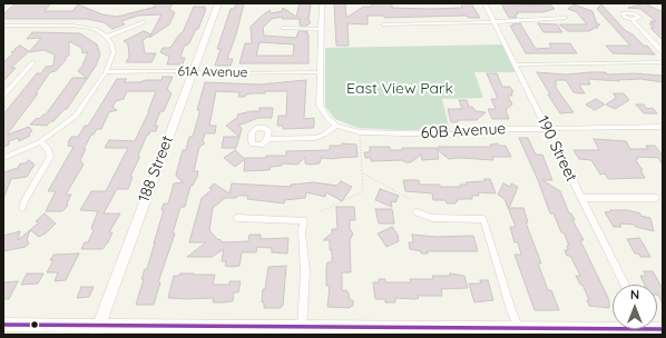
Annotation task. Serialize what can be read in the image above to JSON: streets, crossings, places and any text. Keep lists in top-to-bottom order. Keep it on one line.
{"streets":{"street":["61A Avenue","60B Avenue","190 Street","188 Street"]},"crossings":[["61A Avenue","188 Street"],["60B Avenue","190 Street"]],"parks":["East View Park"],"north":"top"}
